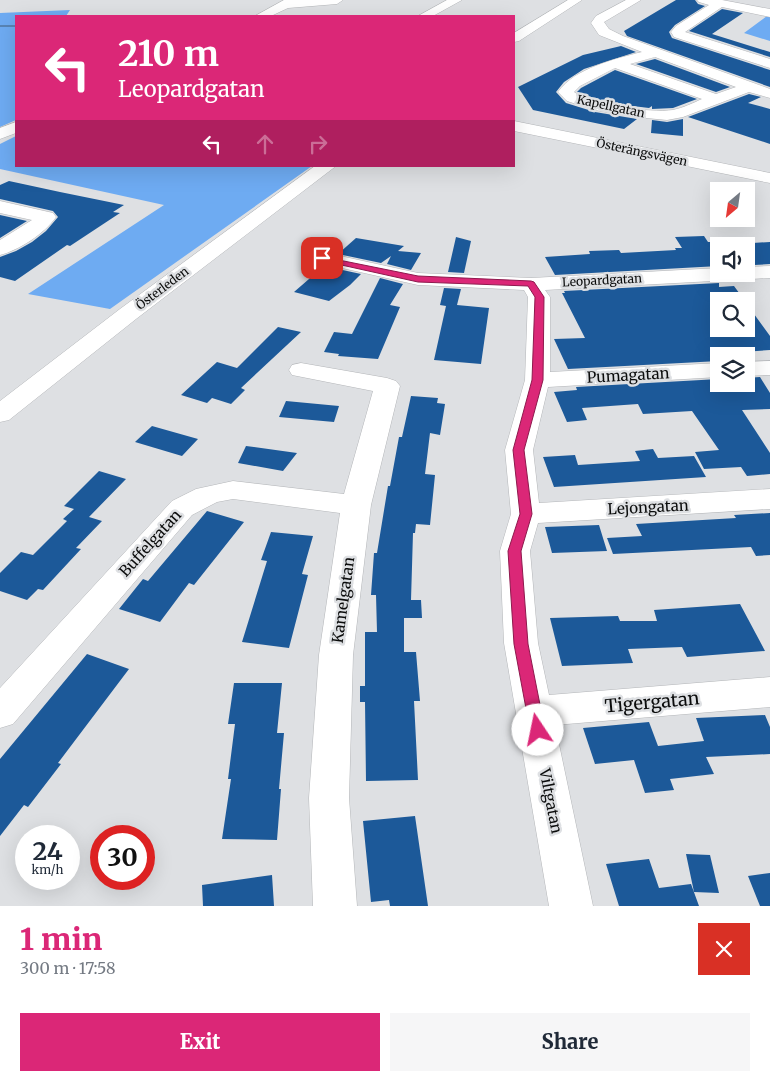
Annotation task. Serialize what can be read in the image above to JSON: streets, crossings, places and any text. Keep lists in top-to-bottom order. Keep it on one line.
{"streets":{"street":["Kapellgatan","Österängsvägen","Leopardgatan","Österleden","Pumagatan","Lejongatan","Buffelgatan","Kamelgatan","Tigergatan","Viltgatan"]},"crossings":[["Leopardgatan","Viltgatan"],["Pumagatan","Viltgatan"],["Lejongatan","Viltgatan"],["Buffelgatan","Kamelgatan"],["Tigergatan","Viltgatan"]],"north":"bottom left","page":{"turn":["210 m","Leopardgatan"],"speed":"24 km/h","limit":"30","heading":["1 min","300 m · 17:58"],"buttons":["Exit","Share"]}}
